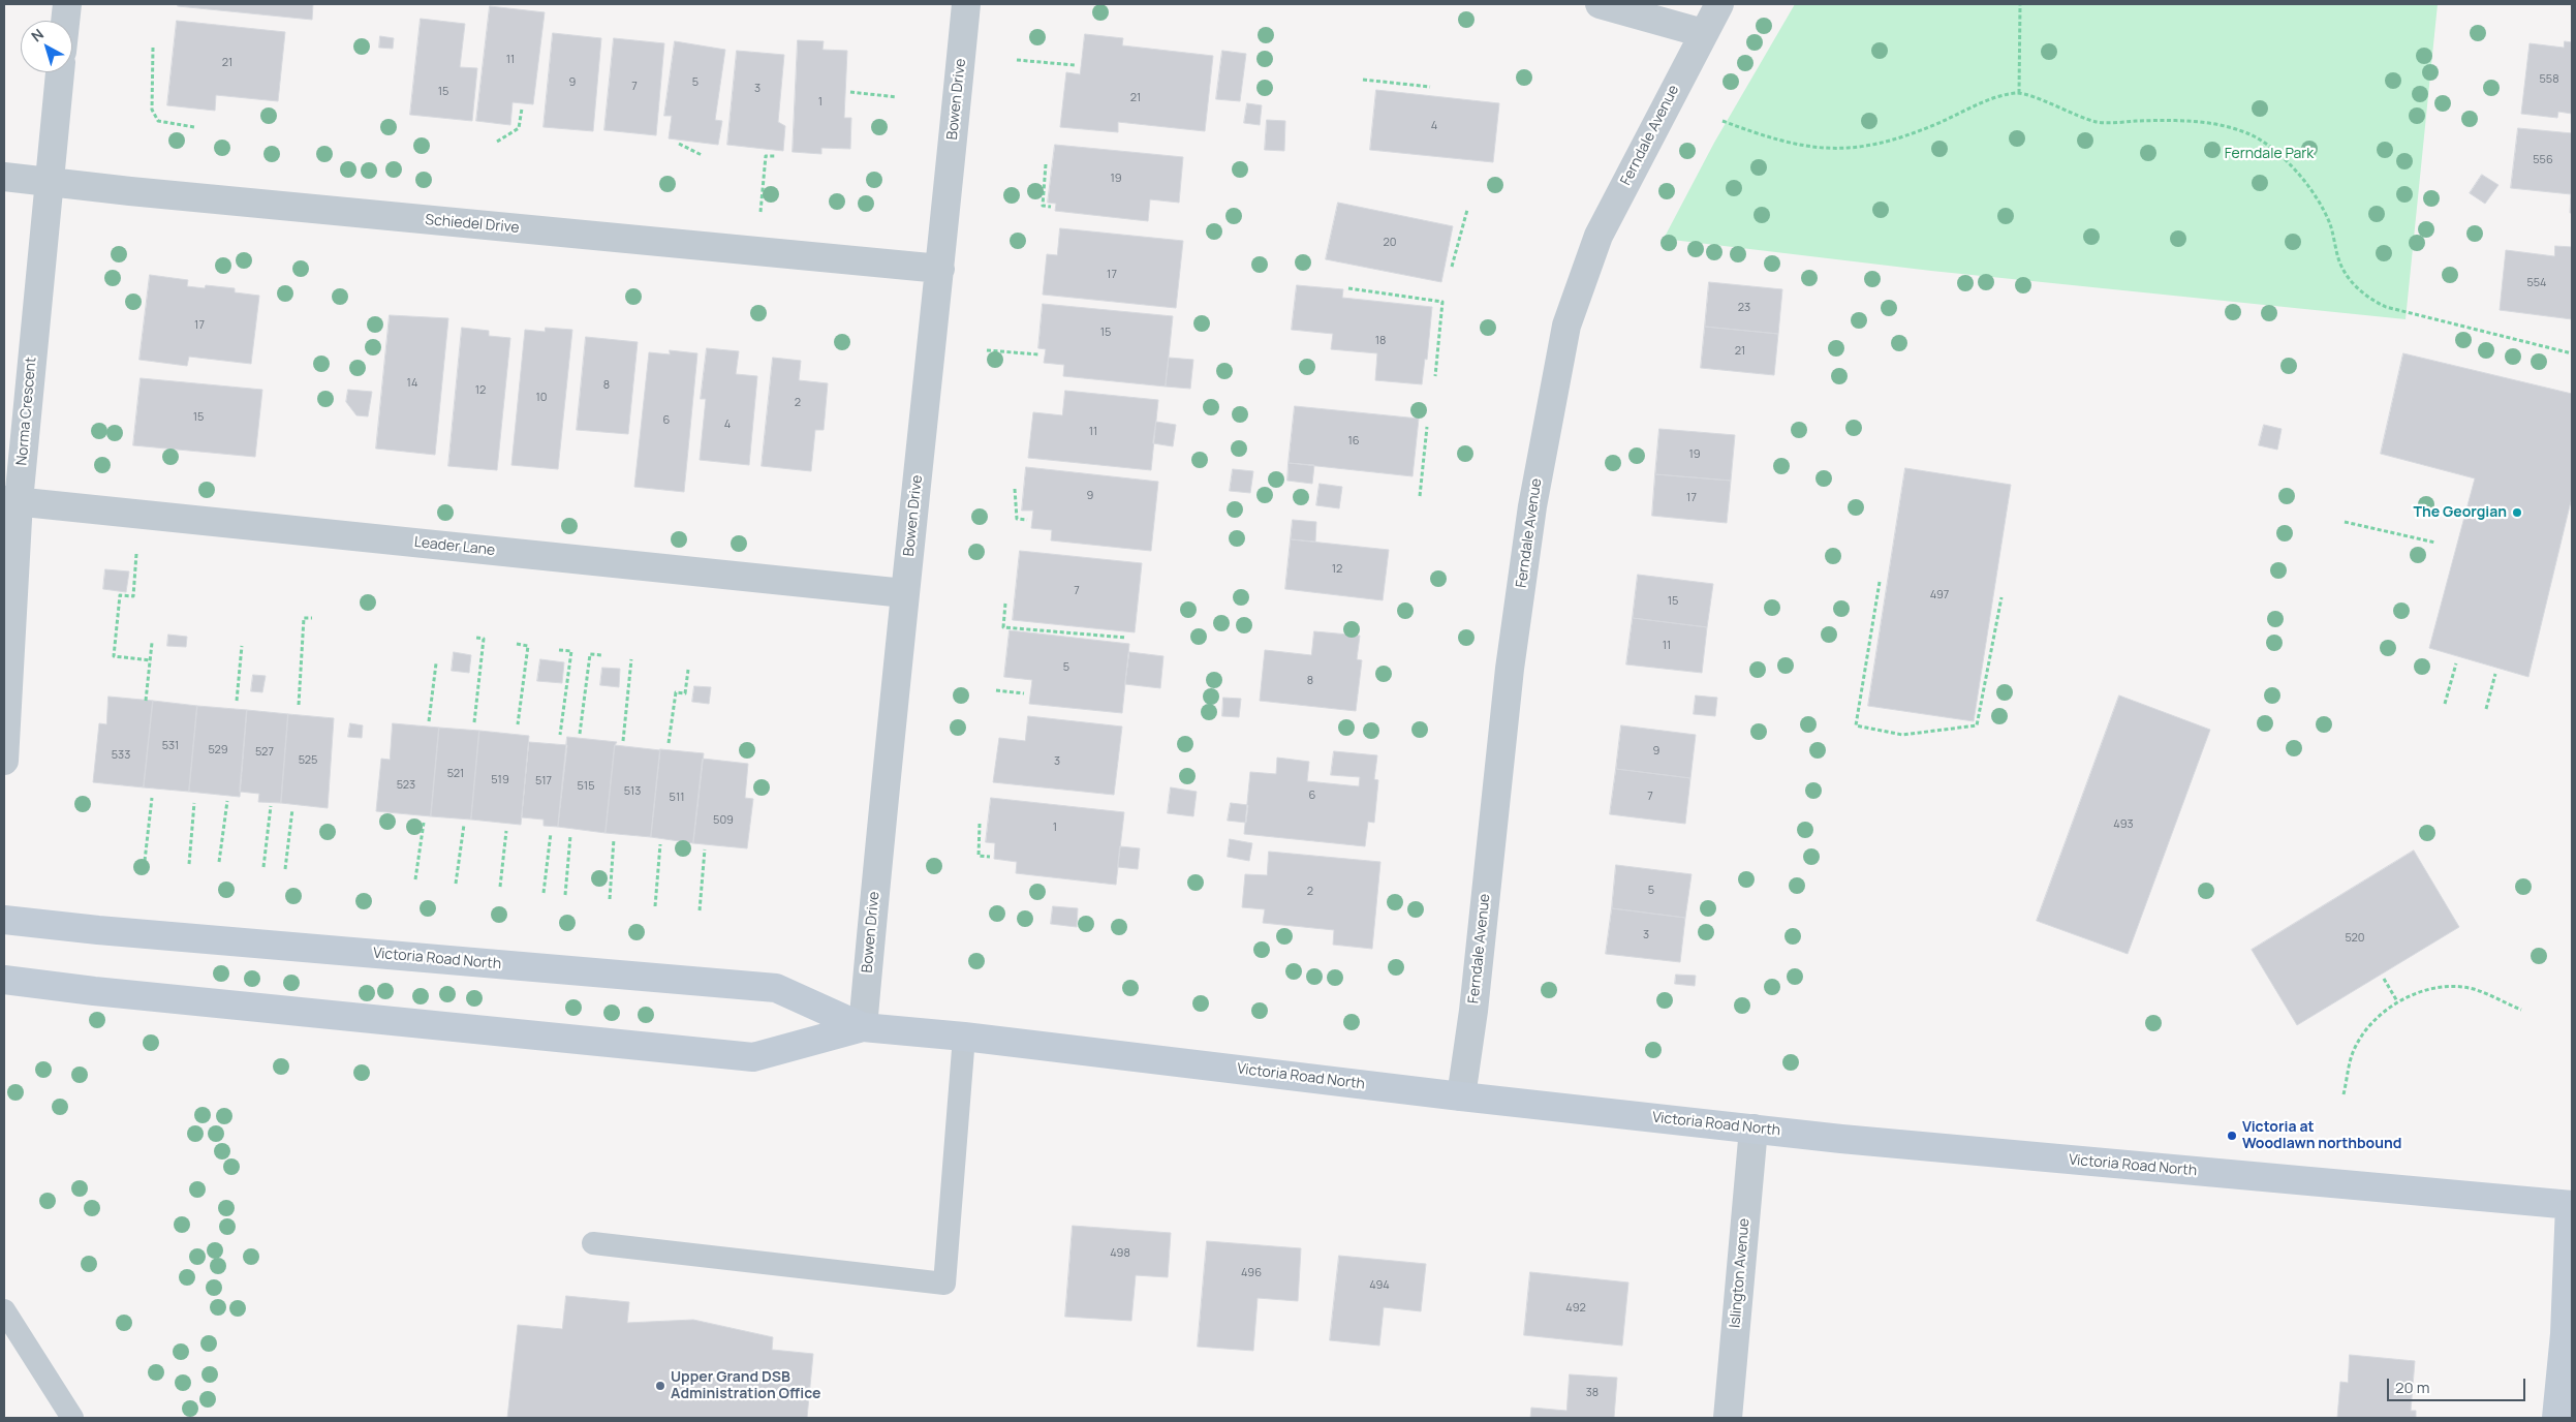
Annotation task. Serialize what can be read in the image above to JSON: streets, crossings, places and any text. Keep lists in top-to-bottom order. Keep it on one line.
{"streets":{"main road":["Victoria Road North"],"street":["Bowen Drive","Ferndale Avenue","Schiedel Drive","Norma Crescent","Leader Lane","Islington Avenue"]},"crossings":[["Bowen Drive","Schiedel Drive"],["Bowen Drive","Leader Lane"],["Bowen Drive","Victoria Road North"],["Ferndale Avenue","Victoria Road North"],["Schiedel Drive","Norma Crescent"],["Norma Crescent","Leader Lane"],["Victoria Road North","Islington Avenue"]],"parks":["Ferndale Park"],"places":["The Georgian","Victoria at Woodlawn northbound","Upper Grand DSB Administration Office"],"house_numbers":["11","21","558","9","5","7","3","15","21","1","4","556","19","20","17","554","23","17","15","18","21","14","8","12","10","2","15","6","4","11","16","19","9","17","12","7","497","15","11","5","8","531","529","9","527","533","525","3","521","519","517","523","515","513","6","7","511","509","493","1","5","2","3","520","498","496","494","492","38"],"scale_bar":"20 m","north":"top left"}
